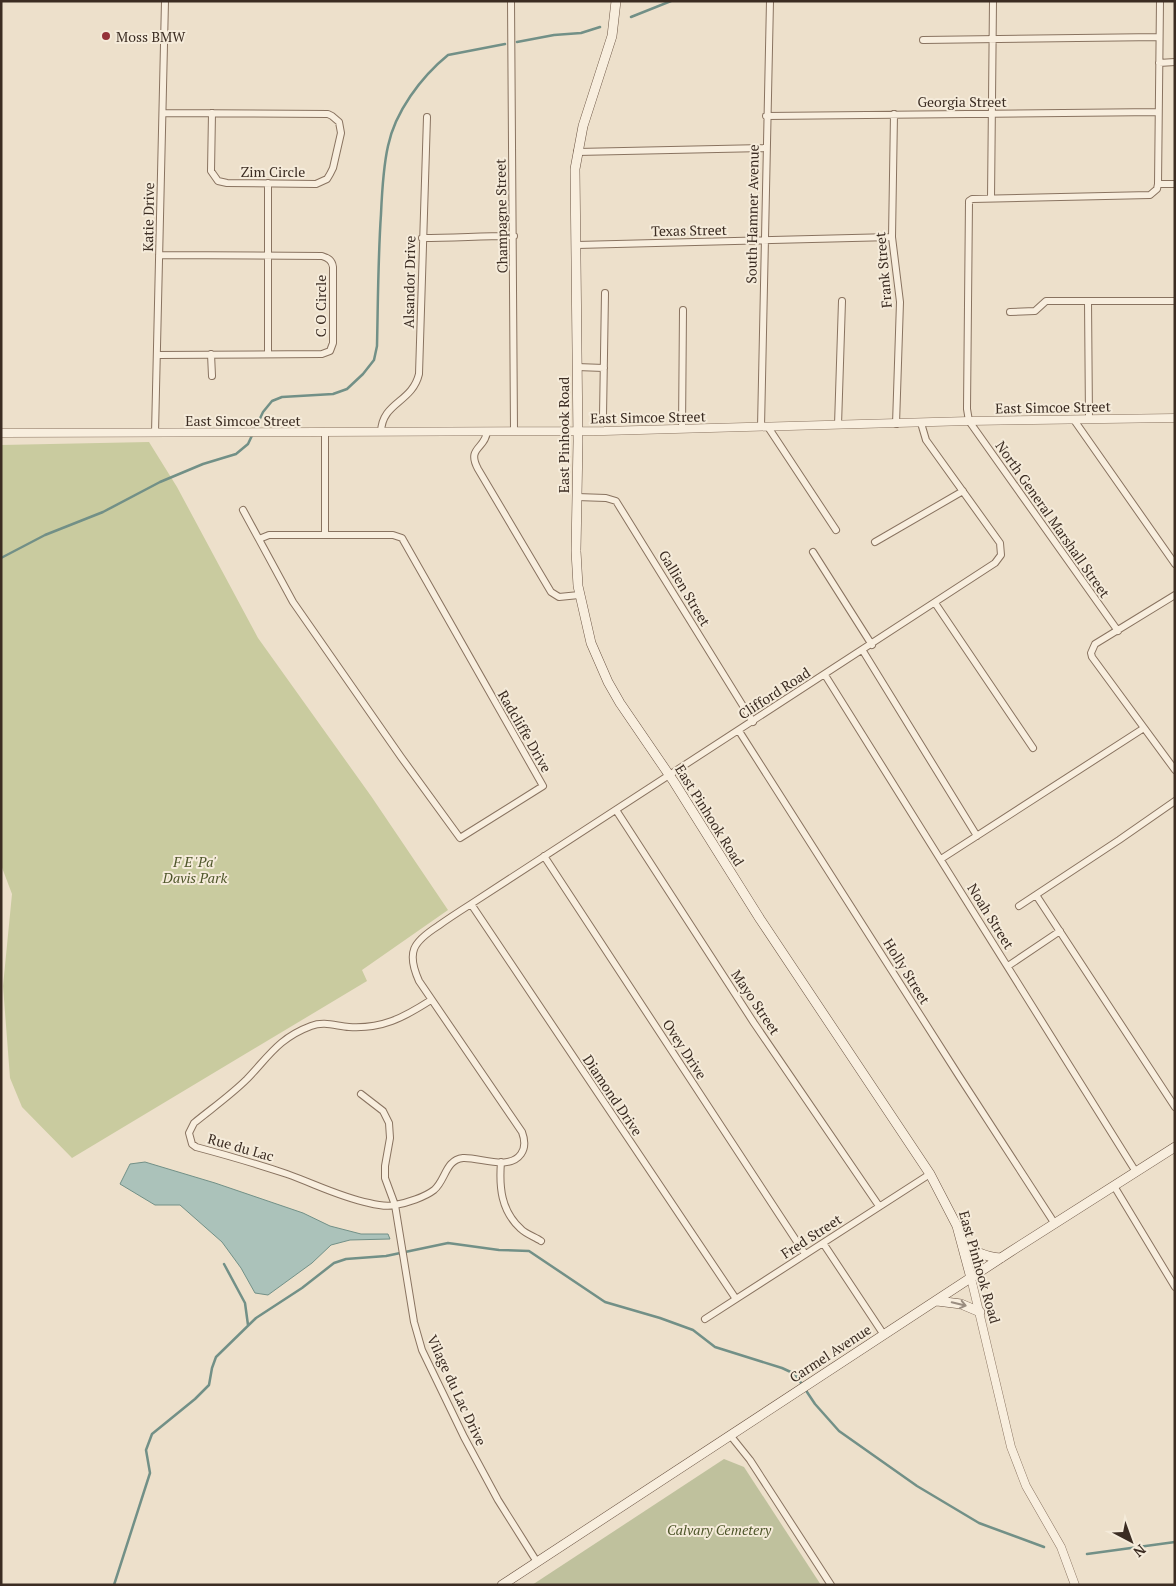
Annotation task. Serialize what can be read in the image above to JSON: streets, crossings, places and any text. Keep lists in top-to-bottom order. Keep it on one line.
{"streets":{"main road":["East Pinhook Road","Carmel Avenue"],"street":["Georgia Street","Zim Circle","South Hamner Avenue","Champagne Street","Katie Drive","Texas Street","Frank Street","Alsandor Drive","C O Circle","East Simcoe Street","North General Marshall Street","Gallien Street","Clifford Road","Radcliffe Drive","Noah Street","Holly Street","Mayo Street","Ovey Drive","Diamond Drive","Rue du Lac","Fred Street","Vilage du Lac Drive"]},"crossings":[["Georgia Street","South Hamner Avenue"],["Georgia Street","Frank Street"],["Zim Circle","Katie Drive"],["South Hamner Avenue","Texas Street"],["South Hamner Avenue","East Simcoe Street"],["Champagne Street","East Simcoe Street"],["Katie Drive","C O Circle"],["Katie Drive","East Simcoe Street"],["Texas Street","Frank Street"],["Texas Street","East Pinhook Road"],["Frank Street","East Simcoe Street"],["Alsandor Drive","East Simcoe Street"],["East Simcoe Street","East Pinhook Road"],["East Simcoe Street","North General Marshall Street"],["East Simcoe Street","Clifford Road"],["East Pinhook Road","Gallien Street"],["East Pinhook Road","Clifford Road"],["East Pinhook Road","Fred Street"],["East Pinhook Road","Carmel Avenue"],["Gallien Street","Clifford Road"],["Clifford Road","Noah Street"],["Clifford Road","Holly Street"],["Clifford Road","Mayo Street"],["Clifford Road","Ovey Drive"],["Clifford Road","Diamond Drive"],["Clifford Road","Rue du Lac"],["Noah Street","Carmel Avenue"],["Holly Street","Carmel Avenue"],["Mayo Street","Fred Street"],["Ovey Drive","Fred Street"],["Diamond Drive","Fred Street"],["Rue du Lac","Vilage du Lac Drive"],["Carmel Avenue","Vilage du Lac Drive"]],"parks":["F E 'Pa' Davis Park","Calvary Cemetery"],"places":["Moss BMW"],"north":"bottom right"}
